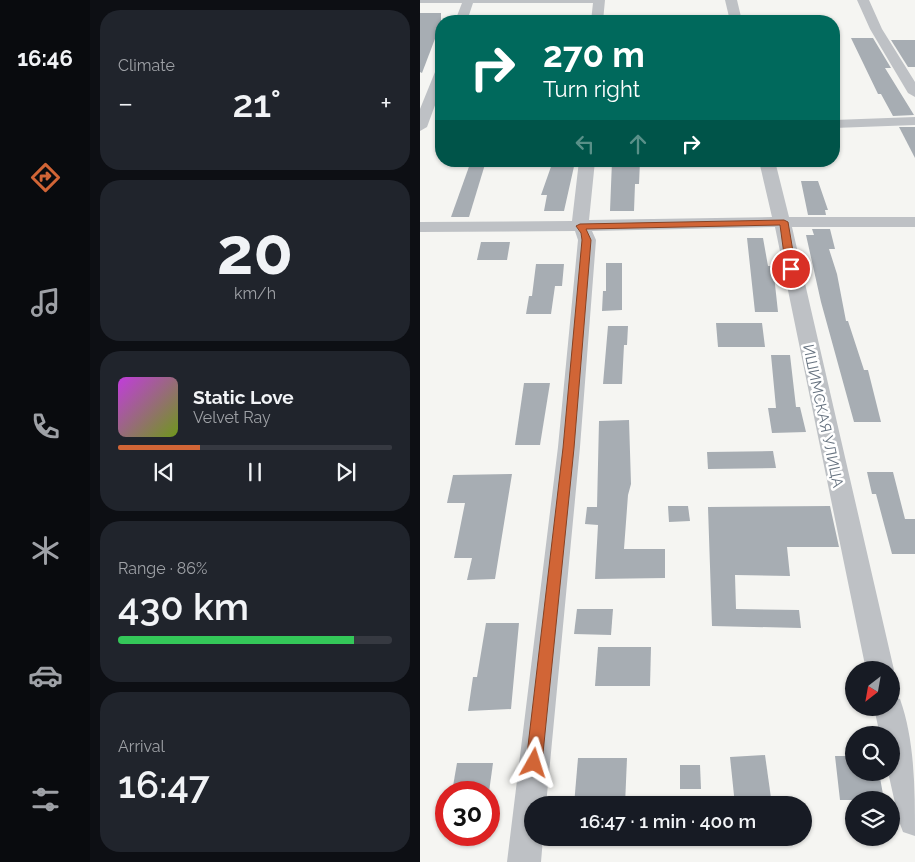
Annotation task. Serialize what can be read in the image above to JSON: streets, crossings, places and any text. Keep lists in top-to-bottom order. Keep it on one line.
{"streets":{"street":["ИШИМСКАЯ УЛИЦА"]},"north":"bottom left","page":{"tabs":"16:46","tile":["Climate",["20","km/h"],["Range · 86%","430 km"],["Arrival","16:47"]],"turn":["270 m","Turn right"],"heat":["−","21°","+"],"song":["Static Love","Velvet Ray"],"limit":"30","trip":"16:47 · 1 min · 400 m"}}
